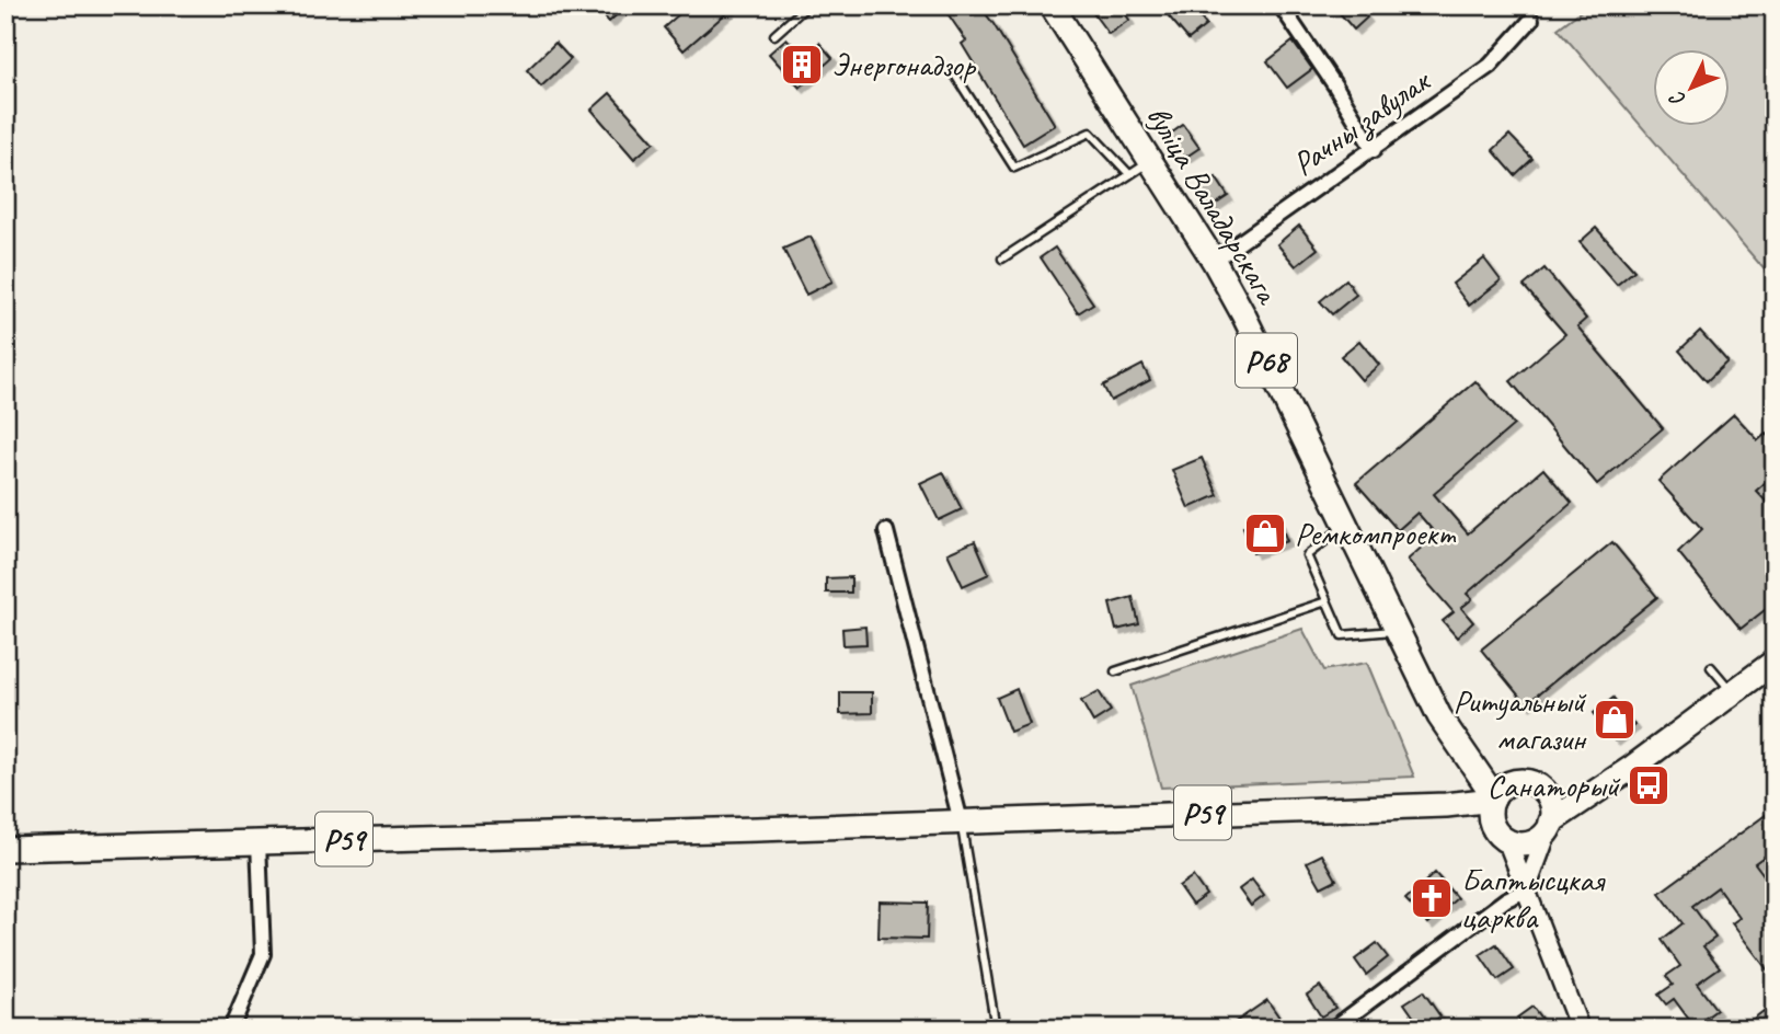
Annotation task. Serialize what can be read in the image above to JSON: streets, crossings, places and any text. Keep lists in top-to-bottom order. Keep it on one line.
{"streets":{"main road":["вуліца Валадарскага","Р68","Р59"],"street":["Рачны завулак"]},"crossings":[["Рачны завулак","вуліца Валадарскага"],["вуліца Валадарскага","Р68"],["вуліца Валадарскага","Р59"],["Р68","Р59"]],"places":{"building":["Энергонадзор"],"shop":["Ремкомпроект","Ритуальный магазин"],"bus stop":["Санаторый"],"church":["Баптысцкая царква"]},"north":"bottom left"}
